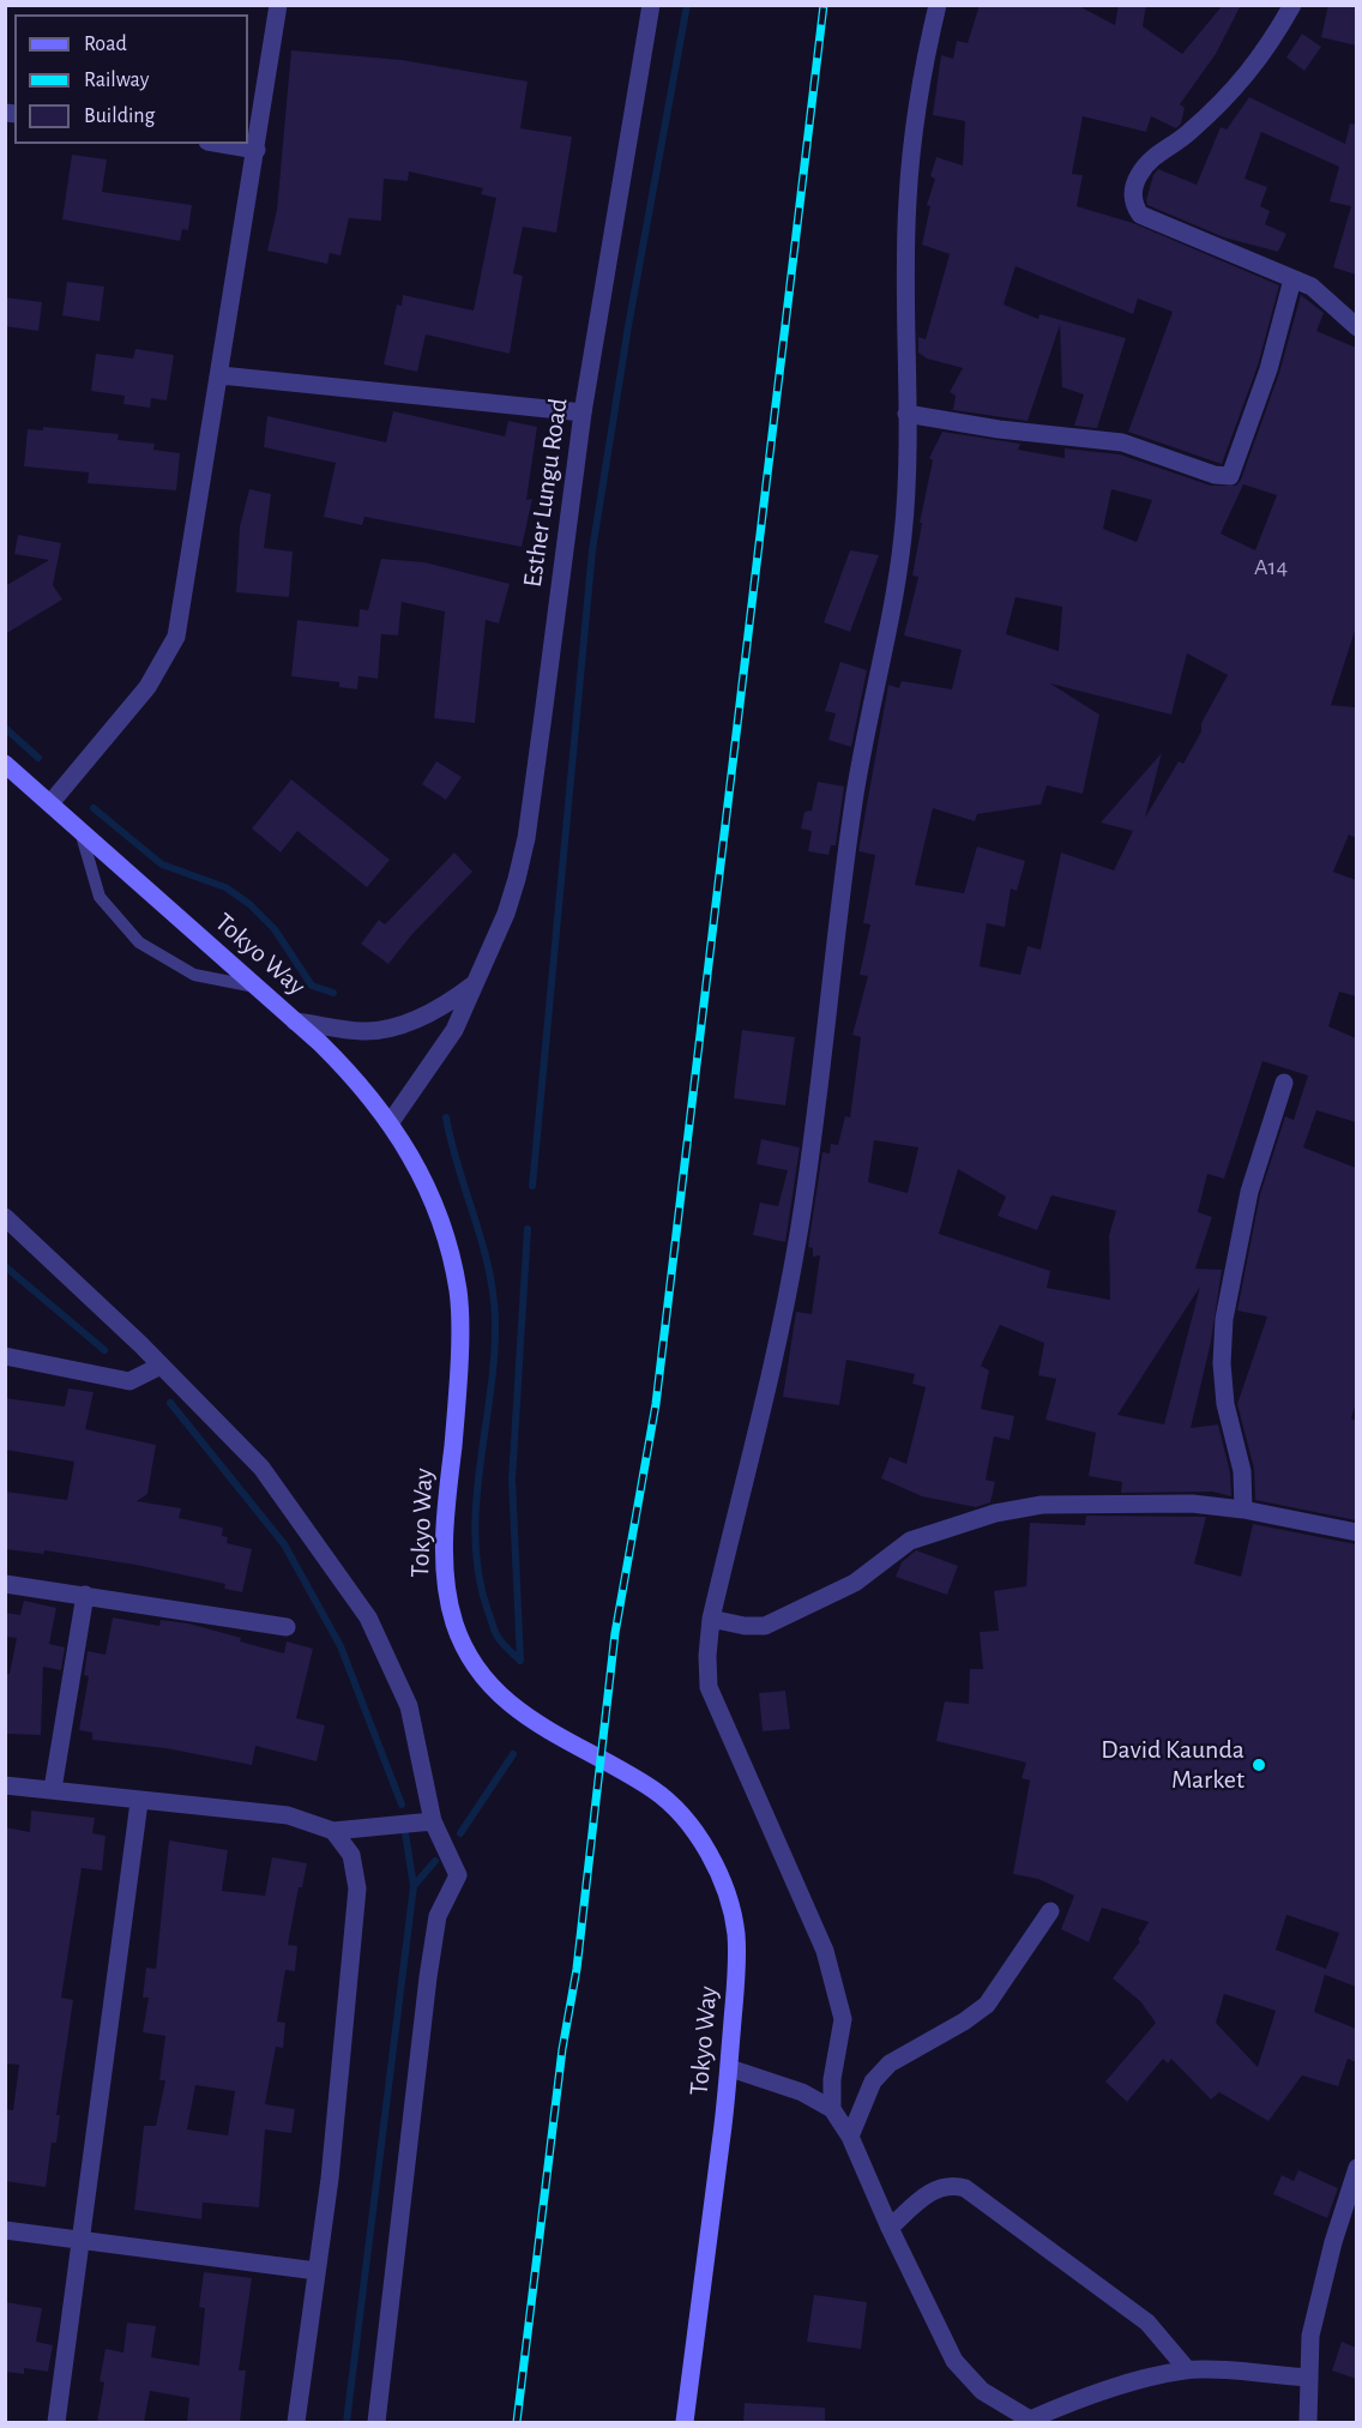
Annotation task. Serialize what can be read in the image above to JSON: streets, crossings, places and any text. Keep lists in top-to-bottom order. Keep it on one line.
{"streets":{"main road":["Tokyo Way"],"street":["Esther Lungu Road"]},"crossings":[["Esther Lungu Road","Tokyo Way"]],"places":["David Kaunda Market"],"house_numbers":["A14"],"legend":["Road","Railway","Building"]}
